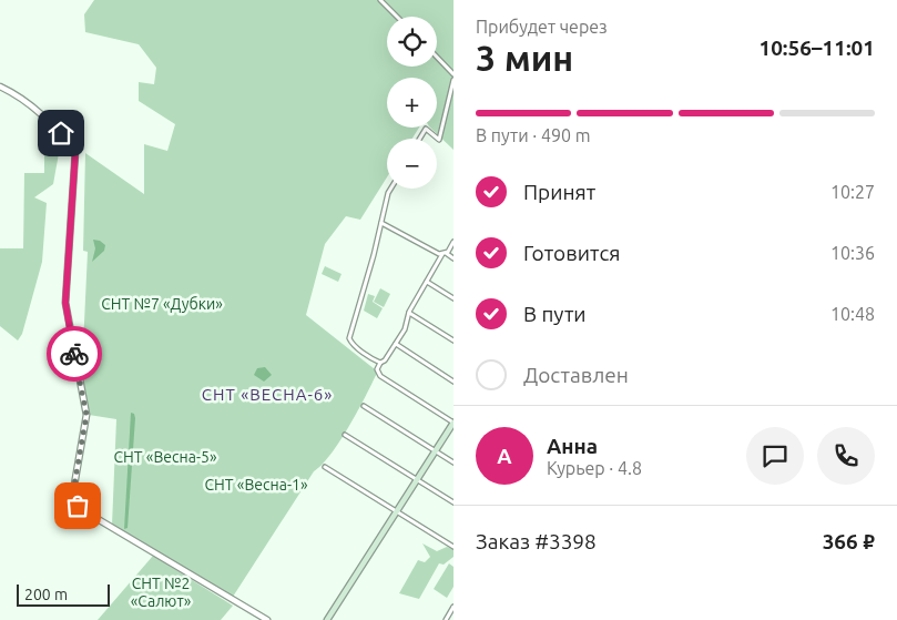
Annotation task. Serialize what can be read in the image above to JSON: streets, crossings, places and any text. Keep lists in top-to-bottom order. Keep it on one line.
{"districts":["СНТ «ВЕСНА-6»"],"parks":["СНТ №7 «Дубки»","СНТ «Весна-5»","СНТ «Весна-1»","СНТ №2 «Салют»"],"scale_bar":"200 m","page":{"heading":["3 мин","Прибудет через","10:56–11:01"],"panel":["Анна","Курьер · 4.8","Заказ #3398","366 ₽"],"map_buttons":["+","−"],"bar":"В пути · 490 m","list":[["Принят","10:27"],["Готовится","10:36"],["В пути","10:48"],"Доставлен"],"round":"А","scale":"200 m"}}
